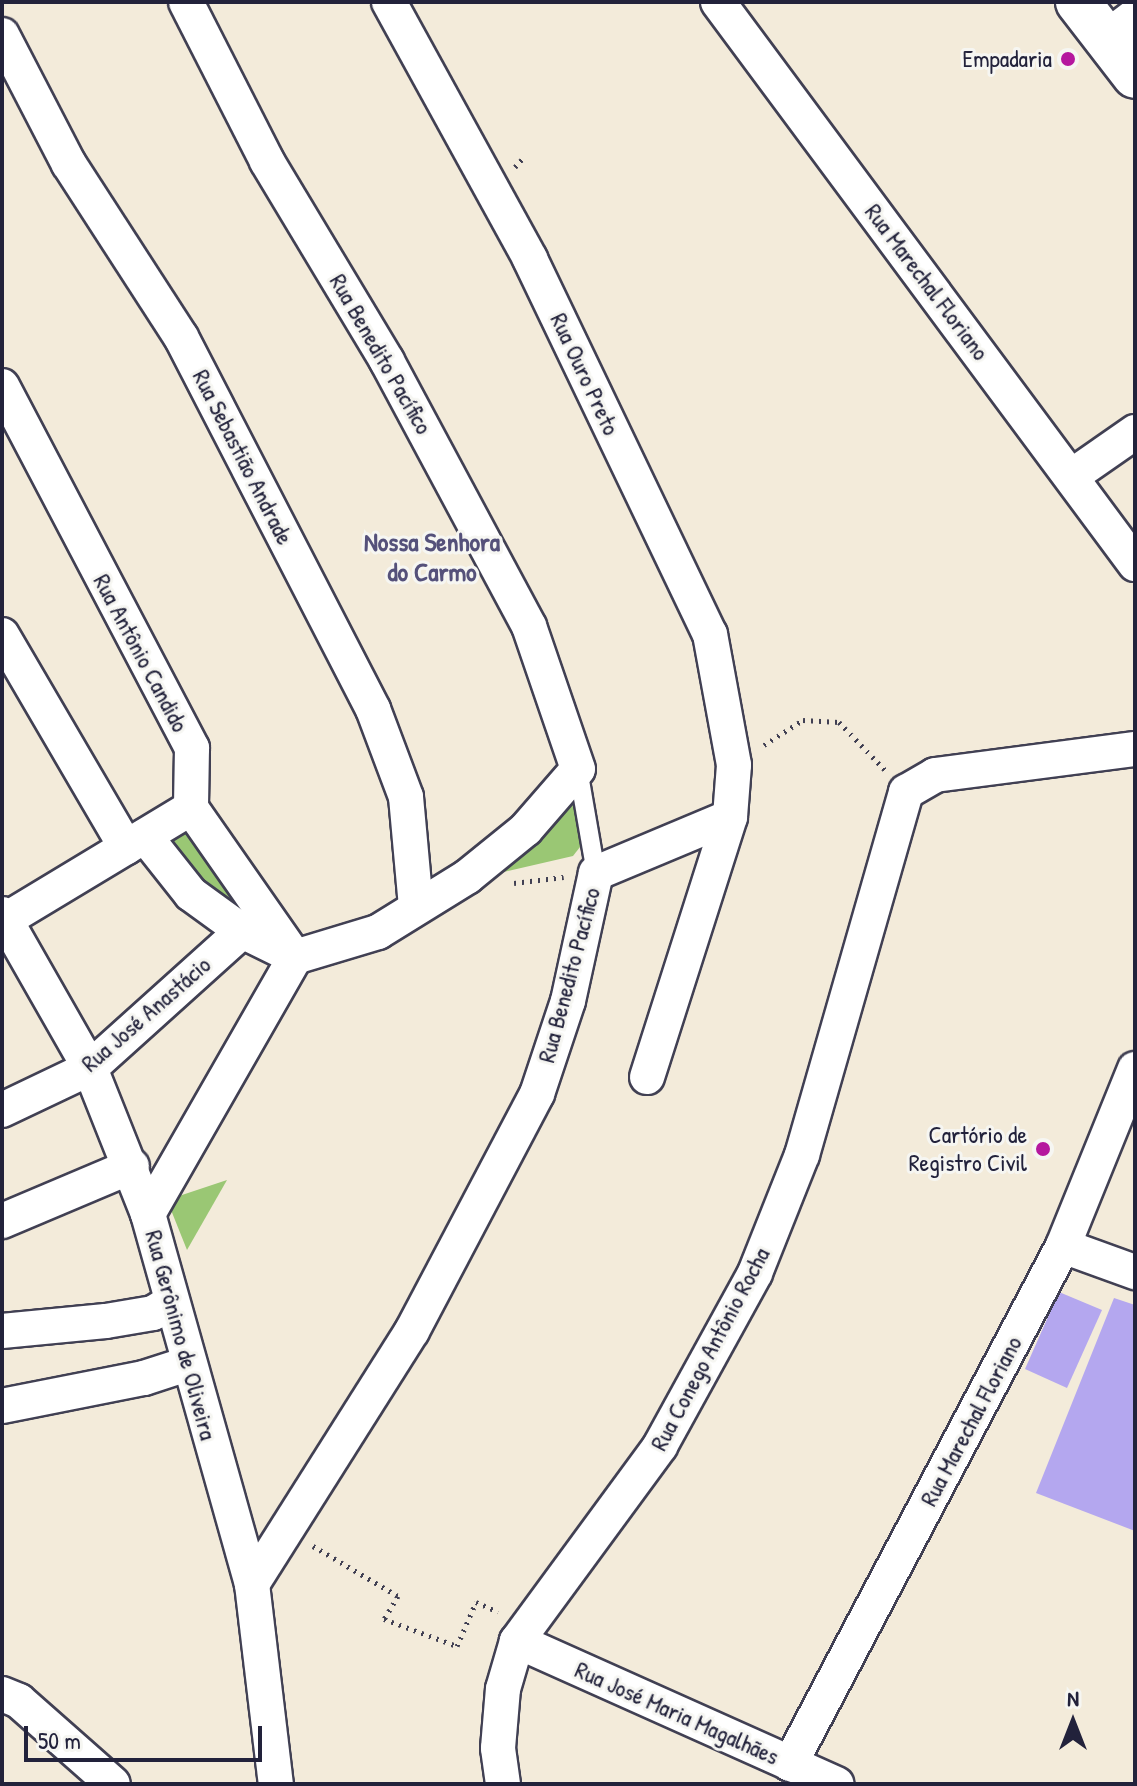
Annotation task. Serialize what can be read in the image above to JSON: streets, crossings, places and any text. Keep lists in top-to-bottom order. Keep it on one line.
{"streets":{"street":["Rua Marechal Floriano","Rua Benedito Pacífico","Rua Ouro Preto","Rua Sebastião Andrade","Rua Antônio Candido","Rua José Anastácio","Rua Gerônimo de Oliveira","Rua Conego Antônio Rocha","Rua José Maria Magalhães"]},"crossings":[["Rua Marechal Floriano","Rua José Maria Magalhães"],["Rua Benedito Pacífico","Rua Gerônimo de Oliveira"],["Rua José Anastácio","Rua Gerônimo de Oliveira"],["Rua Conego Antônio Rocha","Rua José Maria Magalhães"]],"districts":["Nossa Senhora do Carmo"],"places":["Empadaria","Cartório de Registro Civil"],"scale_bar":"50 m","north":"top"}
